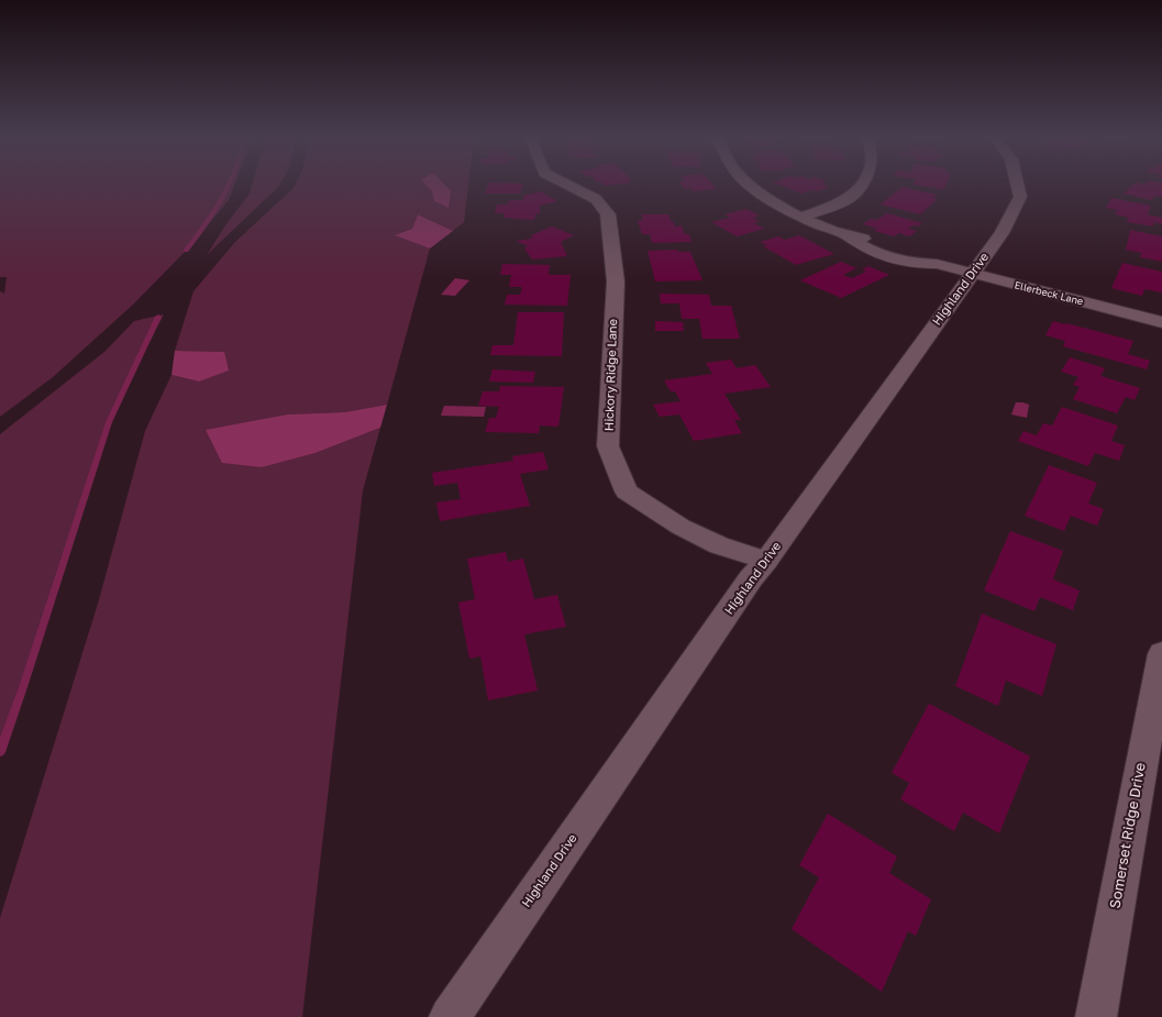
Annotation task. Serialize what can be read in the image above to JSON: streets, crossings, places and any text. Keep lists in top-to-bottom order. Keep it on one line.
{"streets":{"street":["Highland Drive","Ellerbeck Lane","Hickory Ridge Lane","Somerset Ridge Drive"]},"crossings":[["Highland Drive","Ellerbeck Lane"],["Highland Drive","Hickory Ridge Lane"]]}
